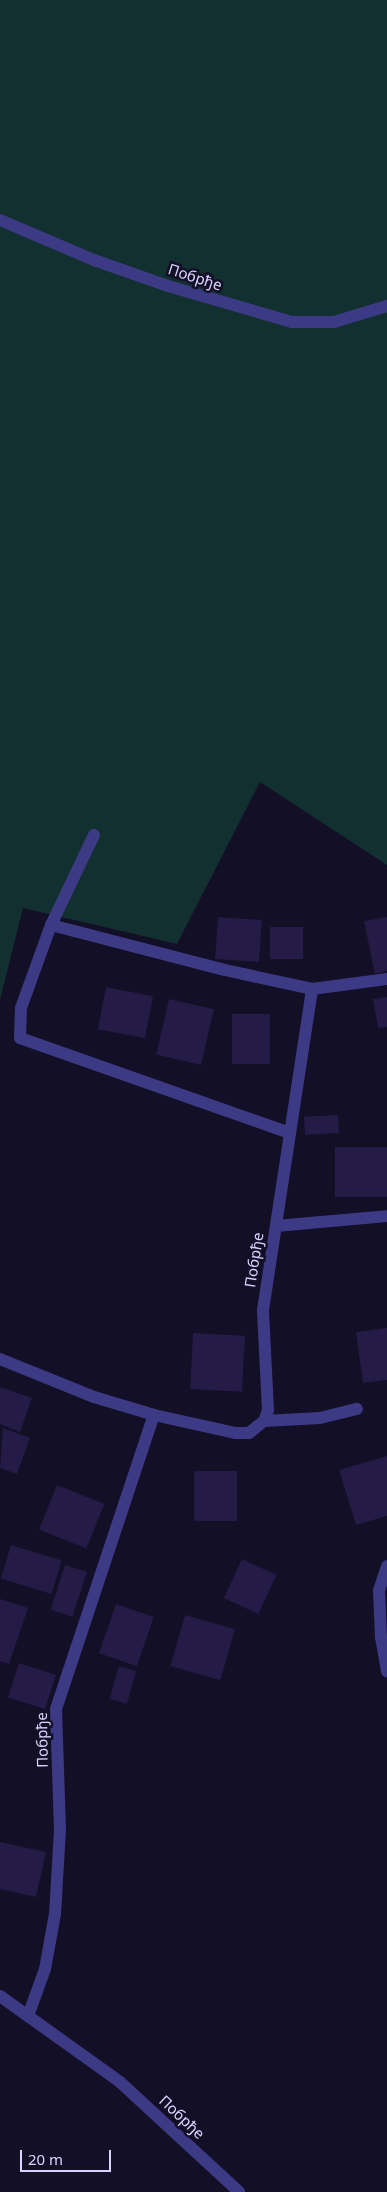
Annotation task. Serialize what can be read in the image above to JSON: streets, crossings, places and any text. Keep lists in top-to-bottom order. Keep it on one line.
{"streets":{"street":["Побрђе"]},"scale_bar":"20 m"}
